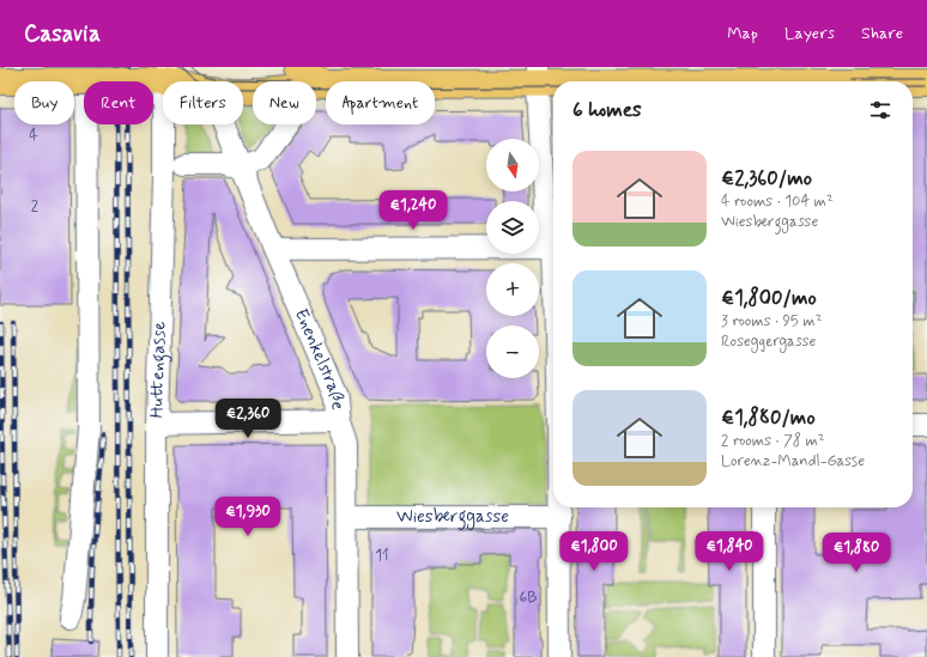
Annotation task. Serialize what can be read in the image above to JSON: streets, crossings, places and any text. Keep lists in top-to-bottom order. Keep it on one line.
{"streets":{"street":["Enenkelstraße","Huttengasse","Wiesberggasse"]},"crossings":[["Enenkelstraße","Wiesberggasse"]],"house_numbers":["4","2","11","6B"],"north":"bottom","page":{"header":"Casavia","nav":["Map","Layers","Share"],"chip":["Buy","Rent","Filters","New","Apartment"],"heading":"6 homes","map_buttons":["+","−"],"list":[{"name":"€2,360/mo","note":"4 rooms · 104 m² · Wiesberggasse"},{"name":"€1,800/mo","note":"3 rooms · 95 m² · Roseggergasse"},{"name":"€1,880/mo","note":"2 rooms · 78 m² · Lorenz-Mandl-Gasse"}],"price":["€1,240","€2,360","€1,930","€1,800","€1,840","€1,880"]}}
